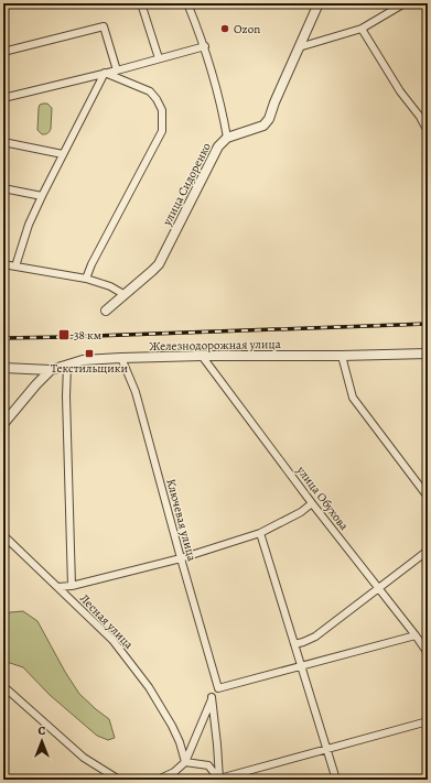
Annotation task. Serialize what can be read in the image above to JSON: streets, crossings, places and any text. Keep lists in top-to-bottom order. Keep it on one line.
{"streets":{"street":["улица Сидоренко","Железнодорожная улица","улица Обухова","Ключевая улица","Лесная улица"]},"crossings":[["Железнодорожная улица","улица Обухова"],["Железнодорожная улица","Ключевая улица"]],"places":{"other":["Ozon"],"transit":["38 км","Текстильщики"]},"north":"top"}
